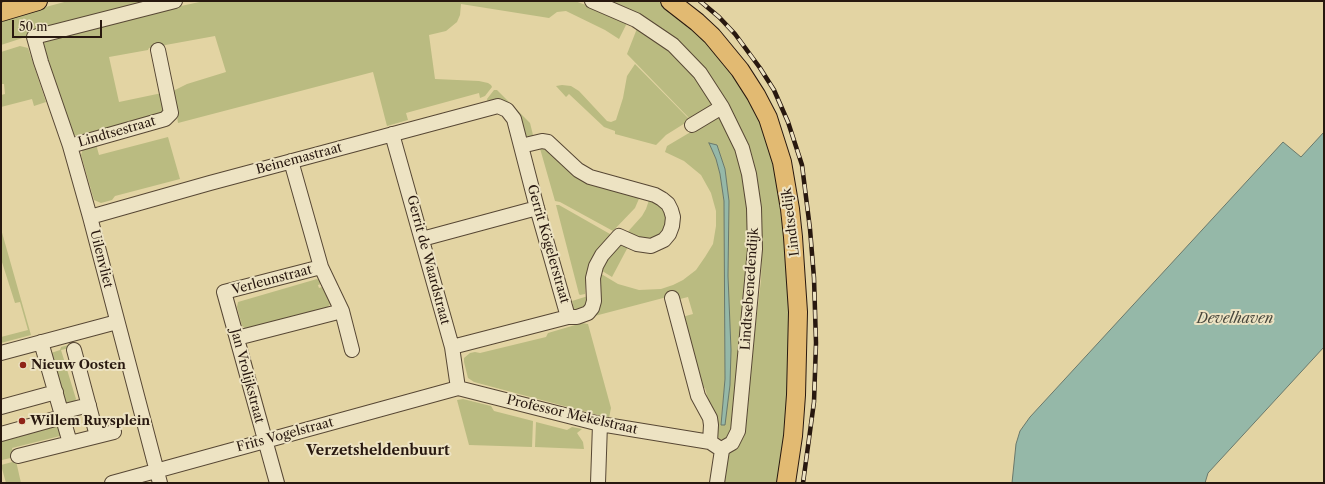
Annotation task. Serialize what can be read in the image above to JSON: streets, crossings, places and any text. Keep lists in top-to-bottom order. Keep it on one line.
{"streets":{"main road":["Lindtsedijk"],"street":["Lindtsestraat","Beinemastraat","Gerrit Kögelerstraat","Uilenvliet","Gerrit de Waardstraat","Verleunstraat","Lindtsebenedendijk","Jan Vrolijkstraat","Professor Mekelstraat","Frits Vogelstraat"]},"crossings":[["Lindtsestraat","Uilenvliet"],["Beinemastraat","Gerrit Kögelerstraat"],["Beinemastraat","Uilenvliet"],["Beinemastraat","Gerrit de Waardstraat"],["Beinemastraat","Verleunstraat"],["Uilenvliet","Frits Vogelstraat"],["Gerrit de Waardstraat","Professor Mekelstraat"],["Gerrit de Waardstraat","Frits Vogelstraat"],["Verleunstraat","Jan Vrolijkstraat"],["Lindtsebenedendijk","Professor Mekelstraat"],["Jan Vrolijkstraat","Frits Vogelstraat"],["Professor Mekelstraat","Frits Vogelstraat"]],"districts":["Verzetsheldenbuurt"],"water":["Develhaven"],"places":["Nieuw Oosten","Willem Ruysplein"],"scale_bar":"50 m"}
